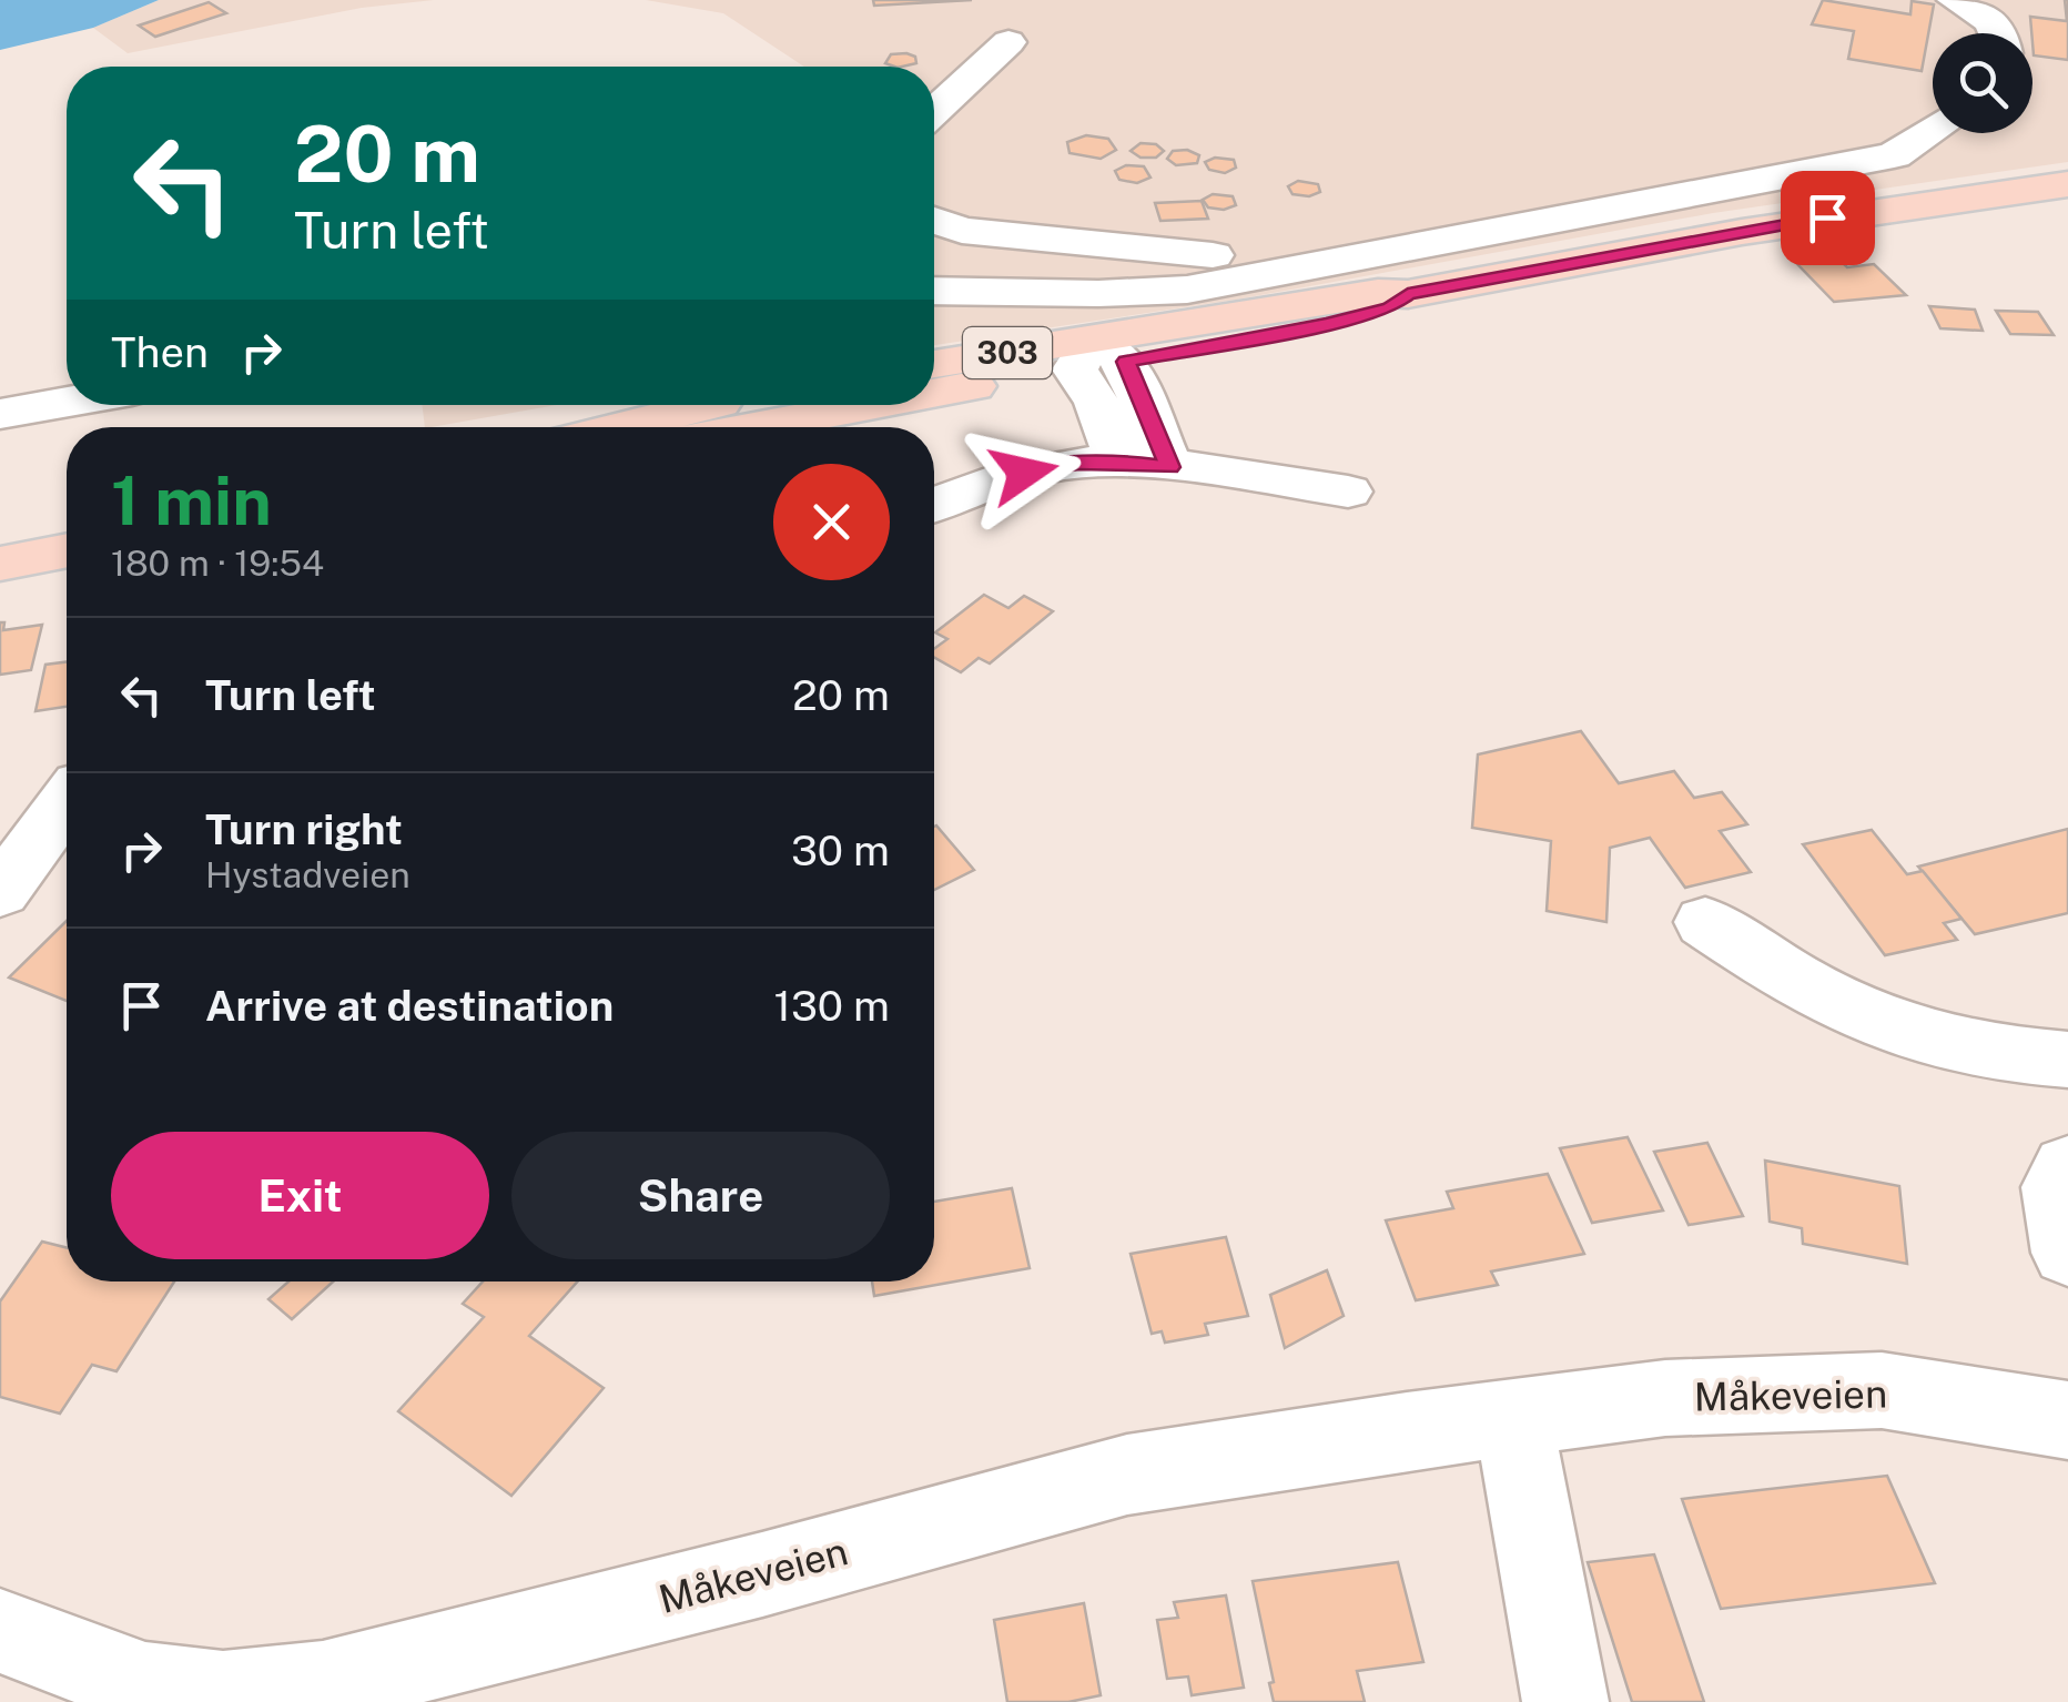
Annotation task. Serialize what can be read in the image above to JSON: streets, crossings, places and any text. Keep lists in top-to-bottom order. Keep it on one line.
{"streets":{"main road":["303"],"street":["Måkeveien"]},"page":{"turn":["20 m","Turn left"],"then":"Then","heading":["1 min","180 m · 19:54"],"list":[{"name":"Turn left","value":"20 m"},{"name":"Turn right","note":"Hystadveien","value":"30 m"},{"name":"Arrive at destination","value":"130 m"}],"buttons":["Exit","Share"]}}
